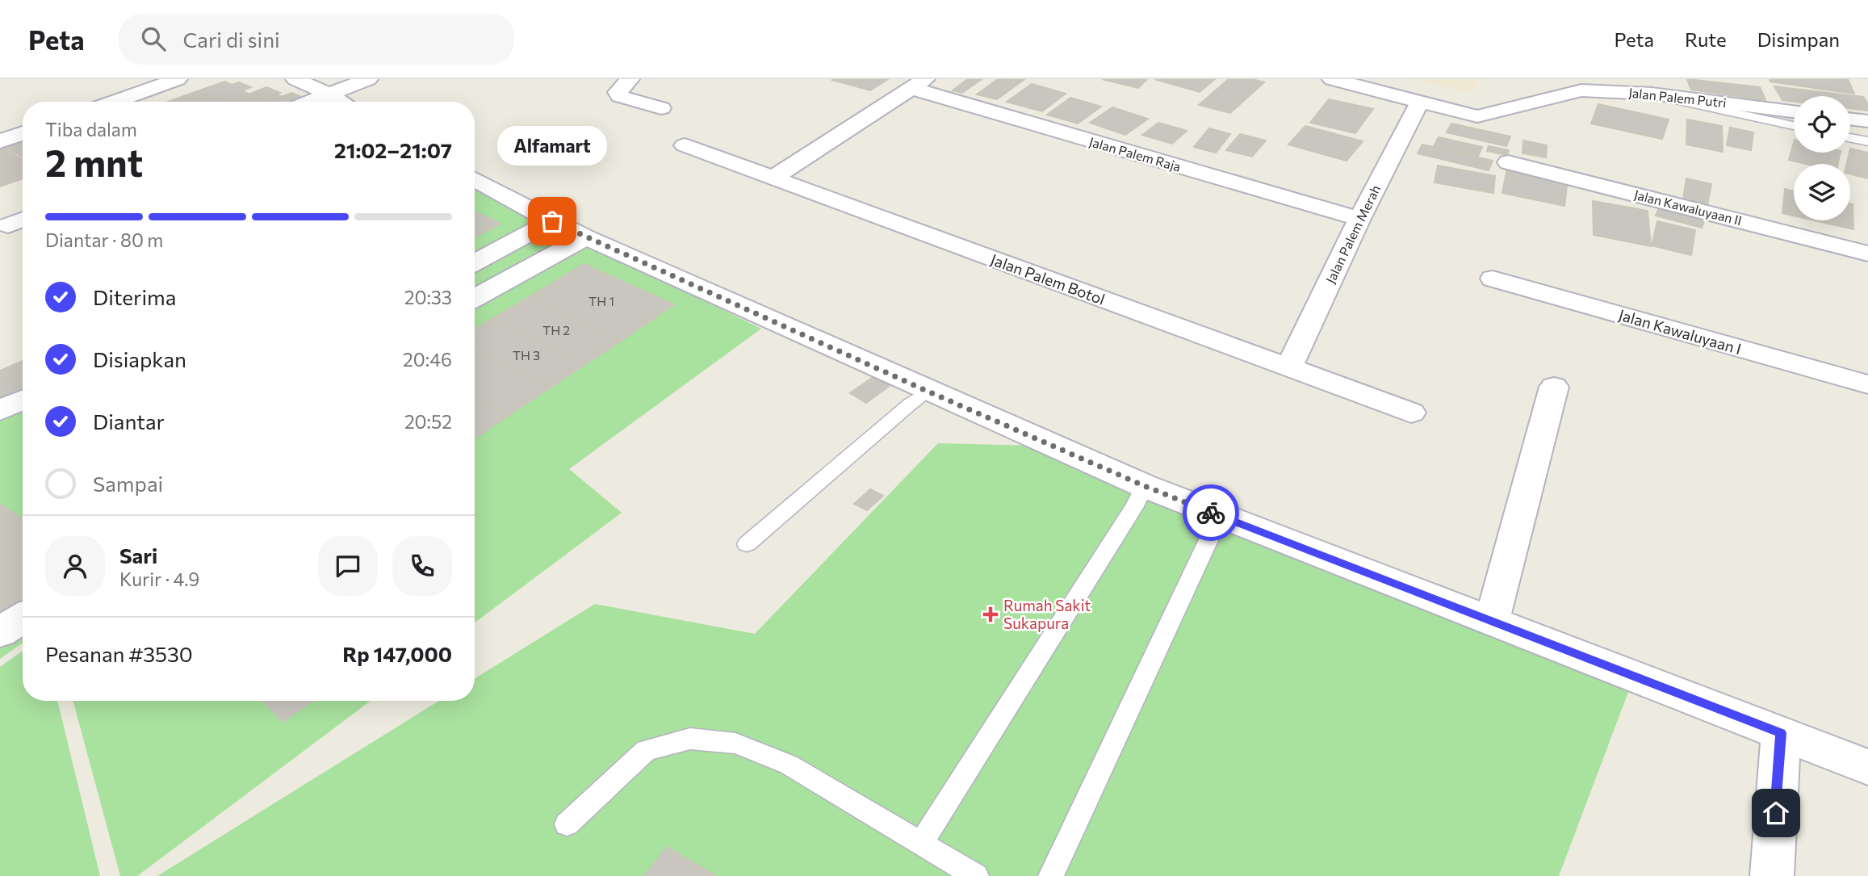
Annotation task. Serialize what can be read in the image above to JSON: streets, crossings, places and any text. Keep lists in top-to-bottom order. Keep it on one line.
{"streets":{"street":["Jalan Palem Putri","Jalan Palem Raja","Jalan Kawaluyaan II","Jalan Palem Merah","Jalan Palem Botol","Jalan Kawaluyaan I"]},"crossings":[["Jalan Palem Putri","Jalan Palem Merah"],["Jalan Palem Raja","Jalan Palem Merah"],["Jalan Palem Raja","Jalan Palem Botol"],["Jalan Palem Merah","Jalan Palem Botol"]],"places":{"other":["Alfamart"],"health":["Rumah Sakit Sukapura"]},"house_numbers":["TH 1","TH 2","TH 3"],"page":{"header":"Peta","search":"Cari di sini","nav":["Peta","Rute","Disimpan"],"heading":["2 mnt","Tiba dalam","21:02–21:07"],"panel":["Sari","Kurir · 4.9","Pesanan #3530","Rp 147,000"],"bubble":"Alfamart","bar":"Diantar · 80 m","list":[["Diterima","20:33"],["Disiapkan","20:46"],["Diantar","20:52"],"Sampai"]}}
